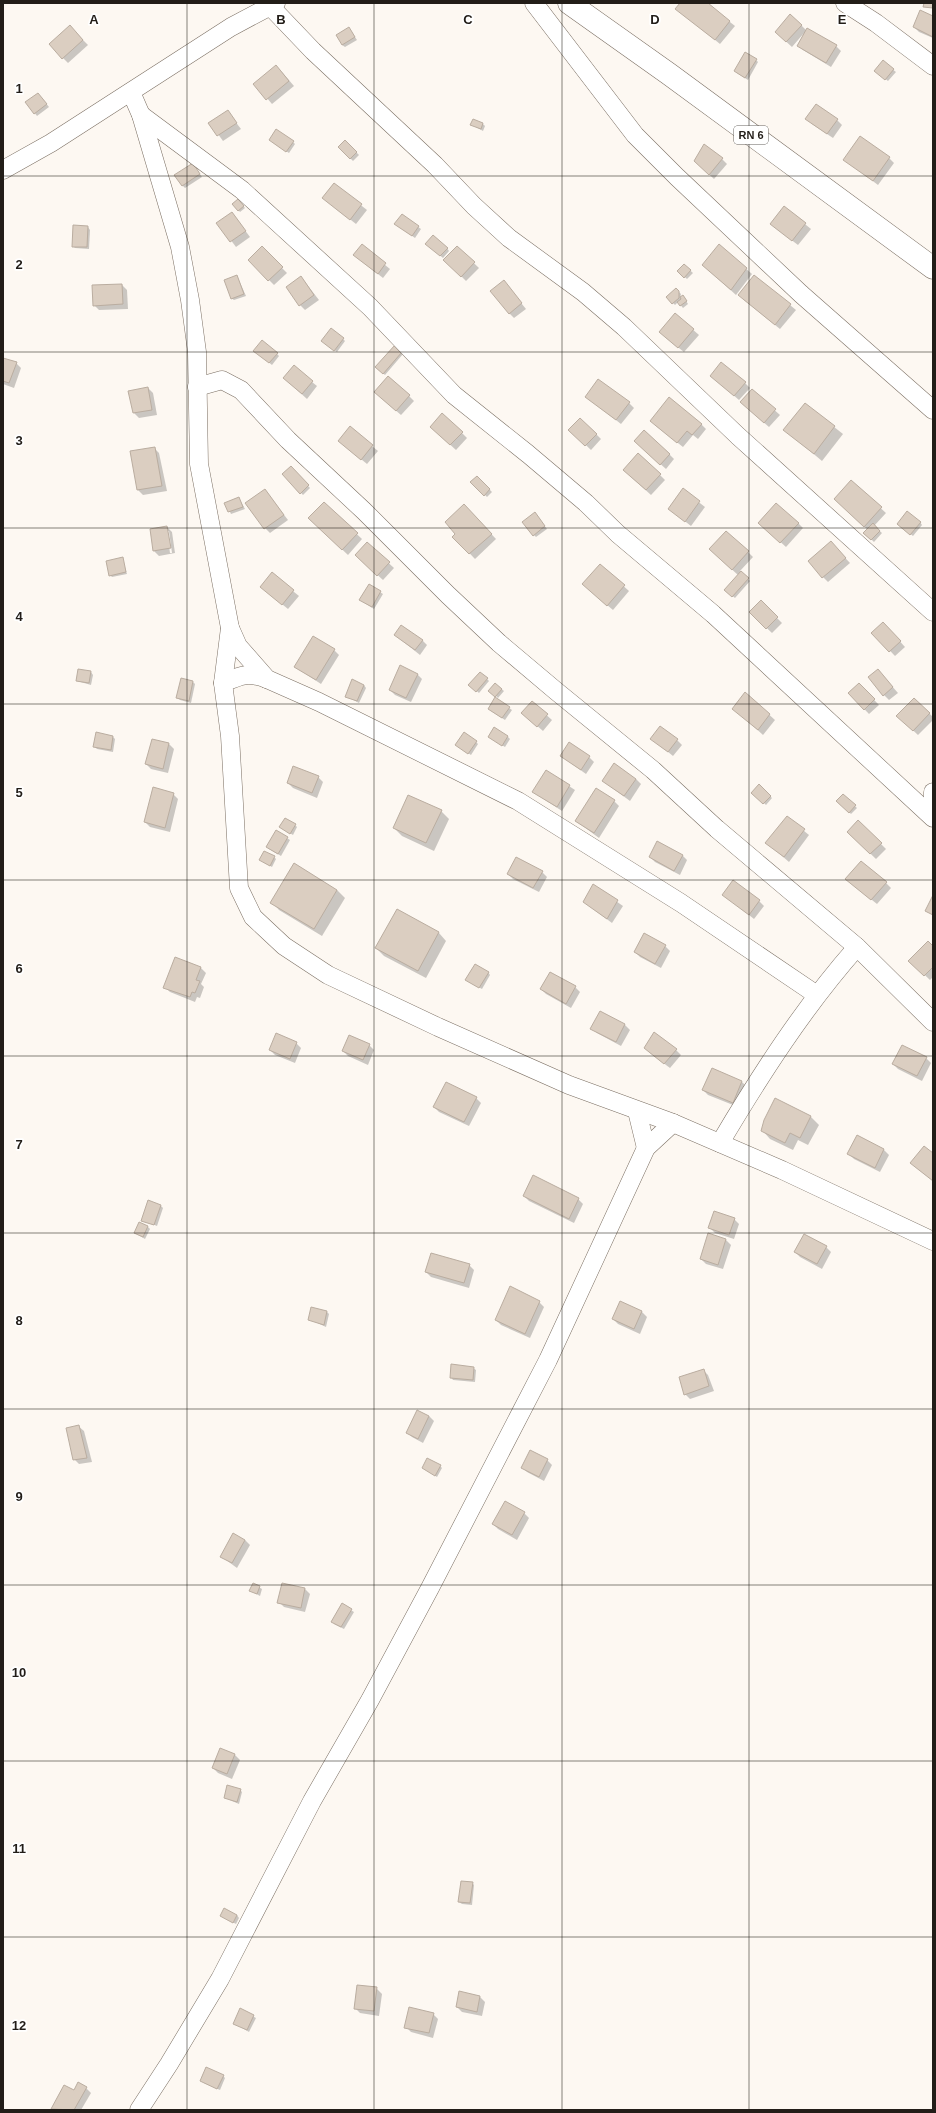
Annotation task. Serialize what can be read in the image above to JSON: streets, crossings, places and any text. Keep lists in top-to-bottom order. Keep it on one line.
{"streets":{"main road":["RN 6"]},"grid":{"columns":["A","B","C","D","E"],"rows":["1","2","3","4","5","6","7","8","9","10","11","12"]}}
